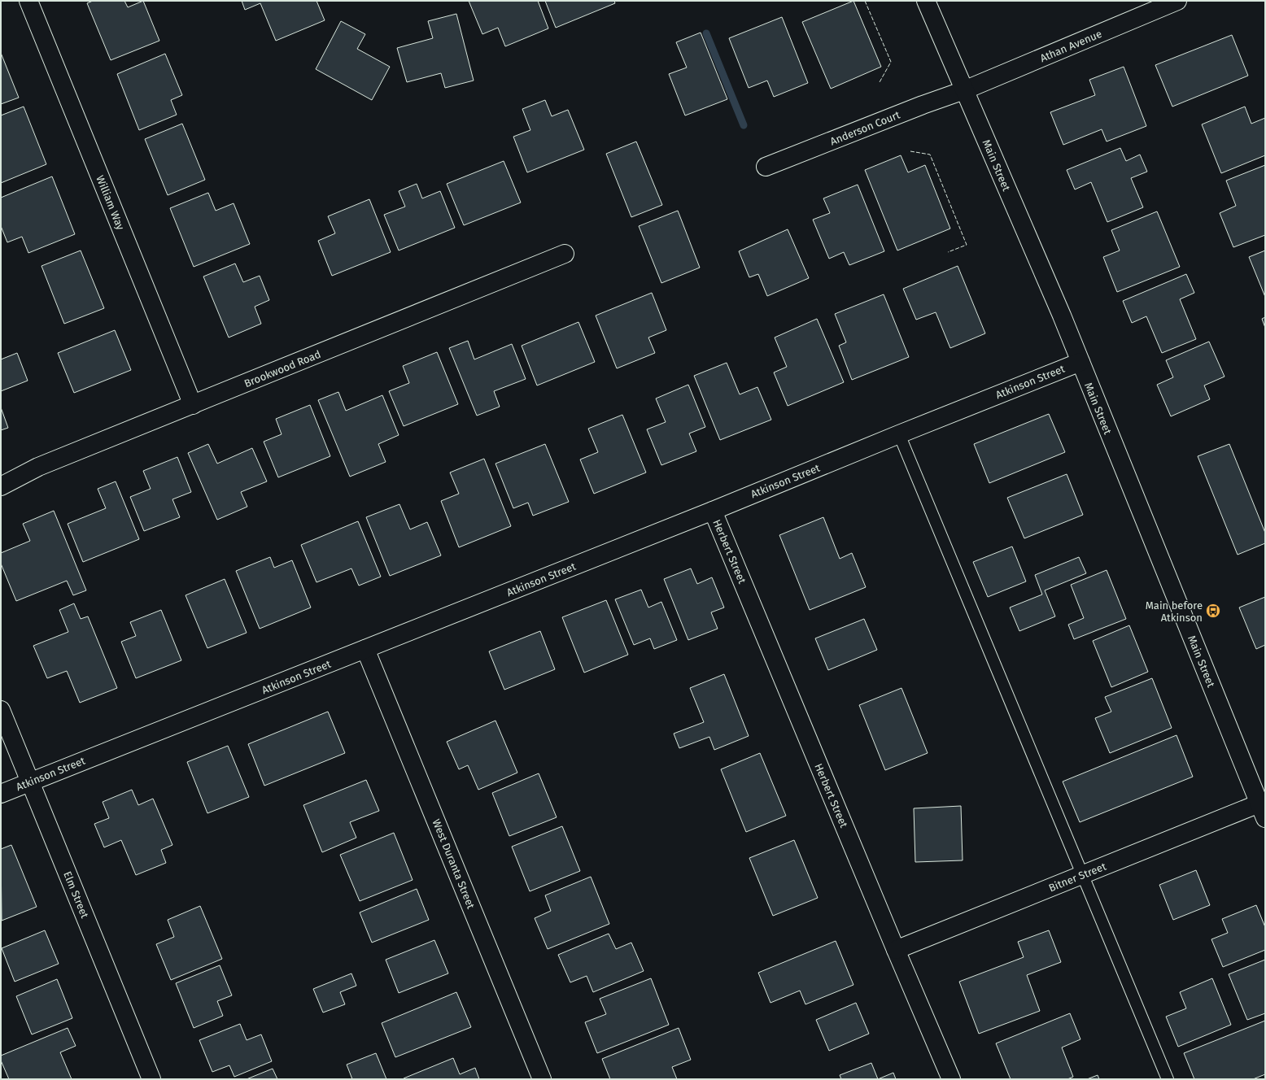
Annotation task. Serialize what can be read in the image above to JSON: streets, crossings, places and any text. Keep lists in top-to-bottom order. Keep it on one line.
{"streets":{"street":["Athan Avenue","Anderson Court","Main Street","William Way","Brookwood Road","Atkinson Street","Herbert Street","West Duranta Street","Bitner Street","Elm Street"]},"crossings":[["Athan Avenue","Anderson Court"],["Athan Avenue","Main Street"],["Anderson Court","Main Street"],["Main Street","Atkinson Street"],["Main Street","Bitner Street"],["William Way","Brookwood Road"],["Atkinson Street","Herbert Street"],["Atkinson Street","West Duranta Street"],["Atkinson Street","Elm Street"],["Herbert Street","Bitner Street"]],"places":{"bus stop":["Main before Atkinson"]}}
